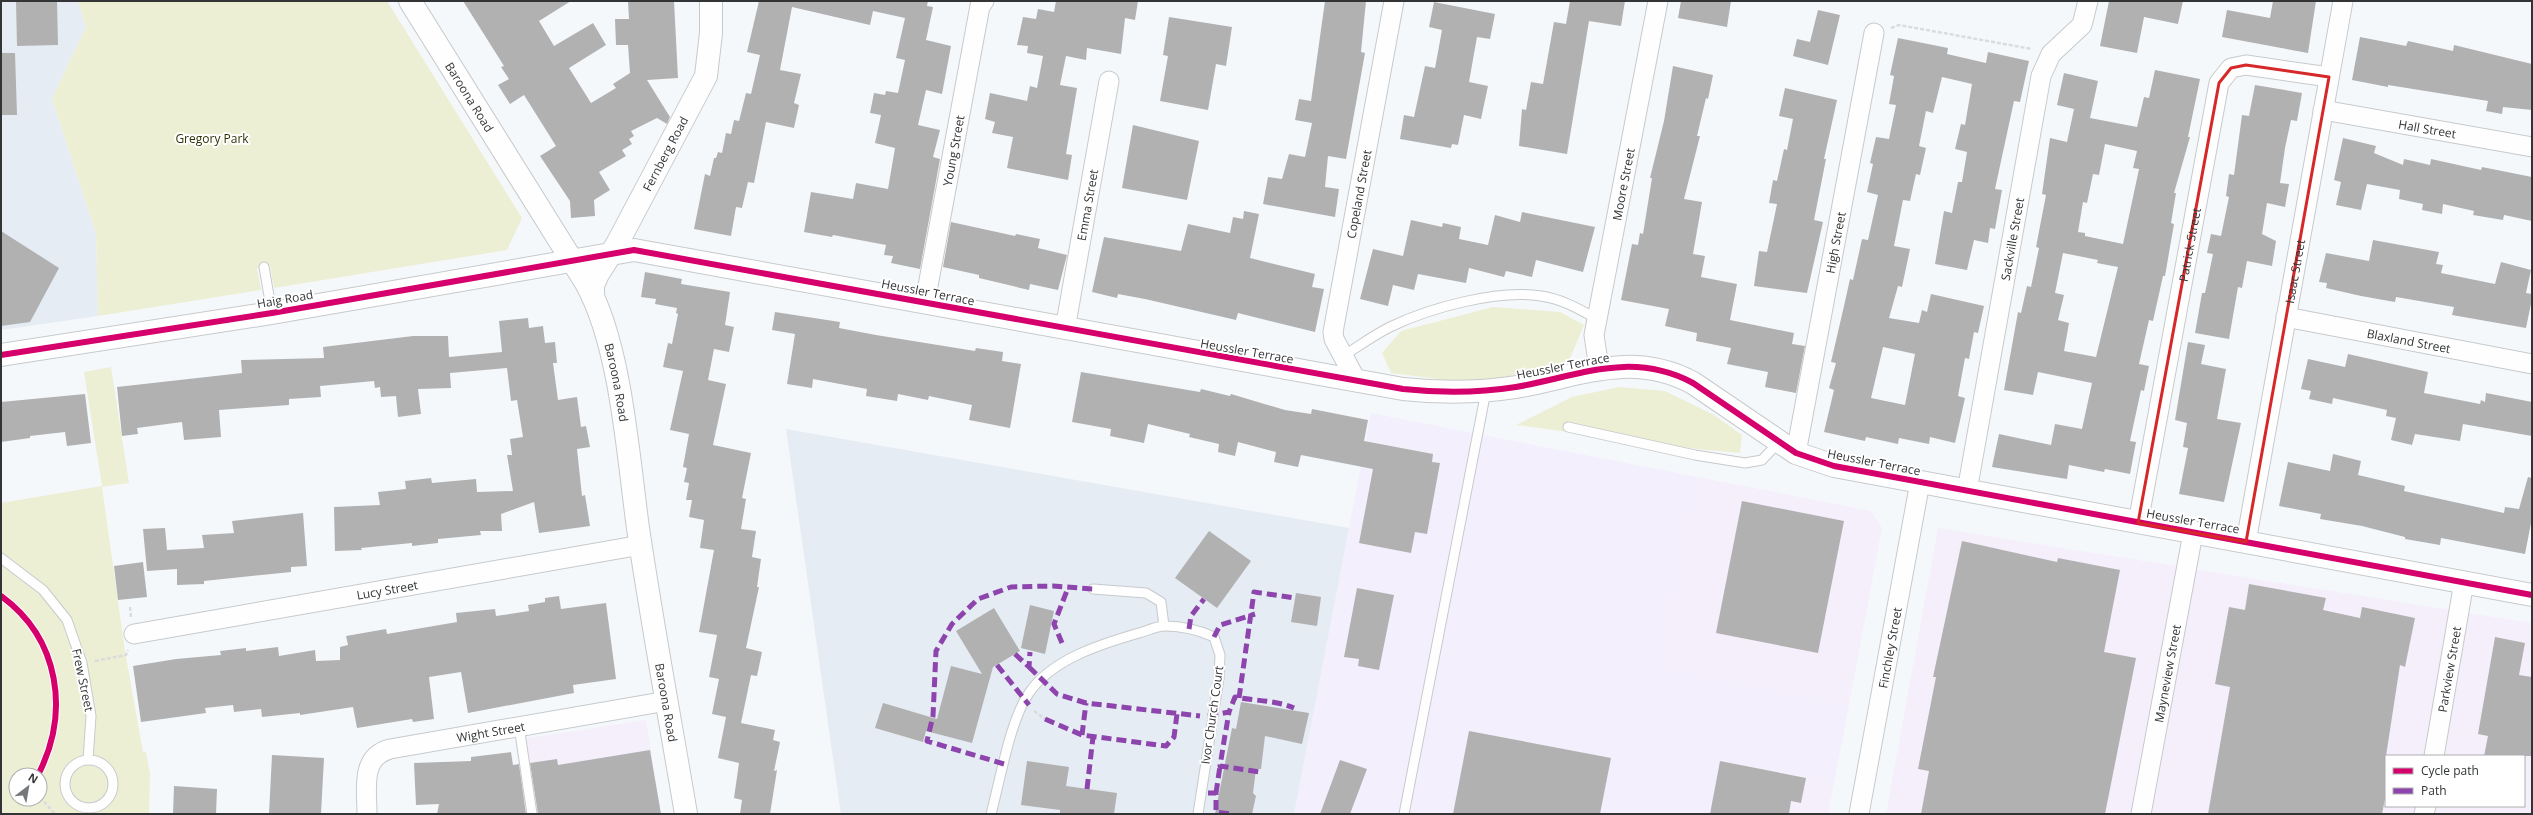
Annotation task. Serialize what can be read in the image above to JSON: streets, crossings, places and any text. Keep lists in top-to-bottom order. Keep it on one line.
{"streets":{"street":["Baroona Road","Hall Street","Young Street","Fernberg Road","Moore Street","Copeland Street","Emma Street","Sackville Street","High Street","Patrick Street","Isaac Street","Heussler Terrace","Haig Road","Blaxland Street","Lucy Street","Finchley Street","Parkview Street","Mayneview Street","Wight Street"],"lane":["Frew Street","Ivor Church Court"]},"crossings":[["Baroona Road","Fernberg Road"],["Baroona Road","Heussler Terrace"],["Baroona Road","Haig Road"],["Baroona Road","Lucy Street"],["Baroona Road","Wight Street"],["Hall Street","Isaac Street"],["Young Street","Heussler Terrace"],["Fernberg Road","Heussler Terrace"],["Moore Street","Heussler Terrace"],["Copeland Street","Heussler Terrace"],["Emma Street","Heussler Terrace"],["Sackville Street","Heussler Terrace"],["High Street","Heussler Terrace"],["Patrick Street","Isaac Street"],["Patrick Street","Heussler Terrace"],["Isaac Street","Heussler Terrace"],["Isaac Street","Blaxland Street"],["Heussler Terrace","Haig Road"],["Heussler Terrace","Finchley Street"],["Heussler Terrace","Parkview Street"],["Heussler Terrace","Mayneview Street"]],"parks":["Gregory Park"],"legend":["Cycle path","Path"],"north":"top right"}
